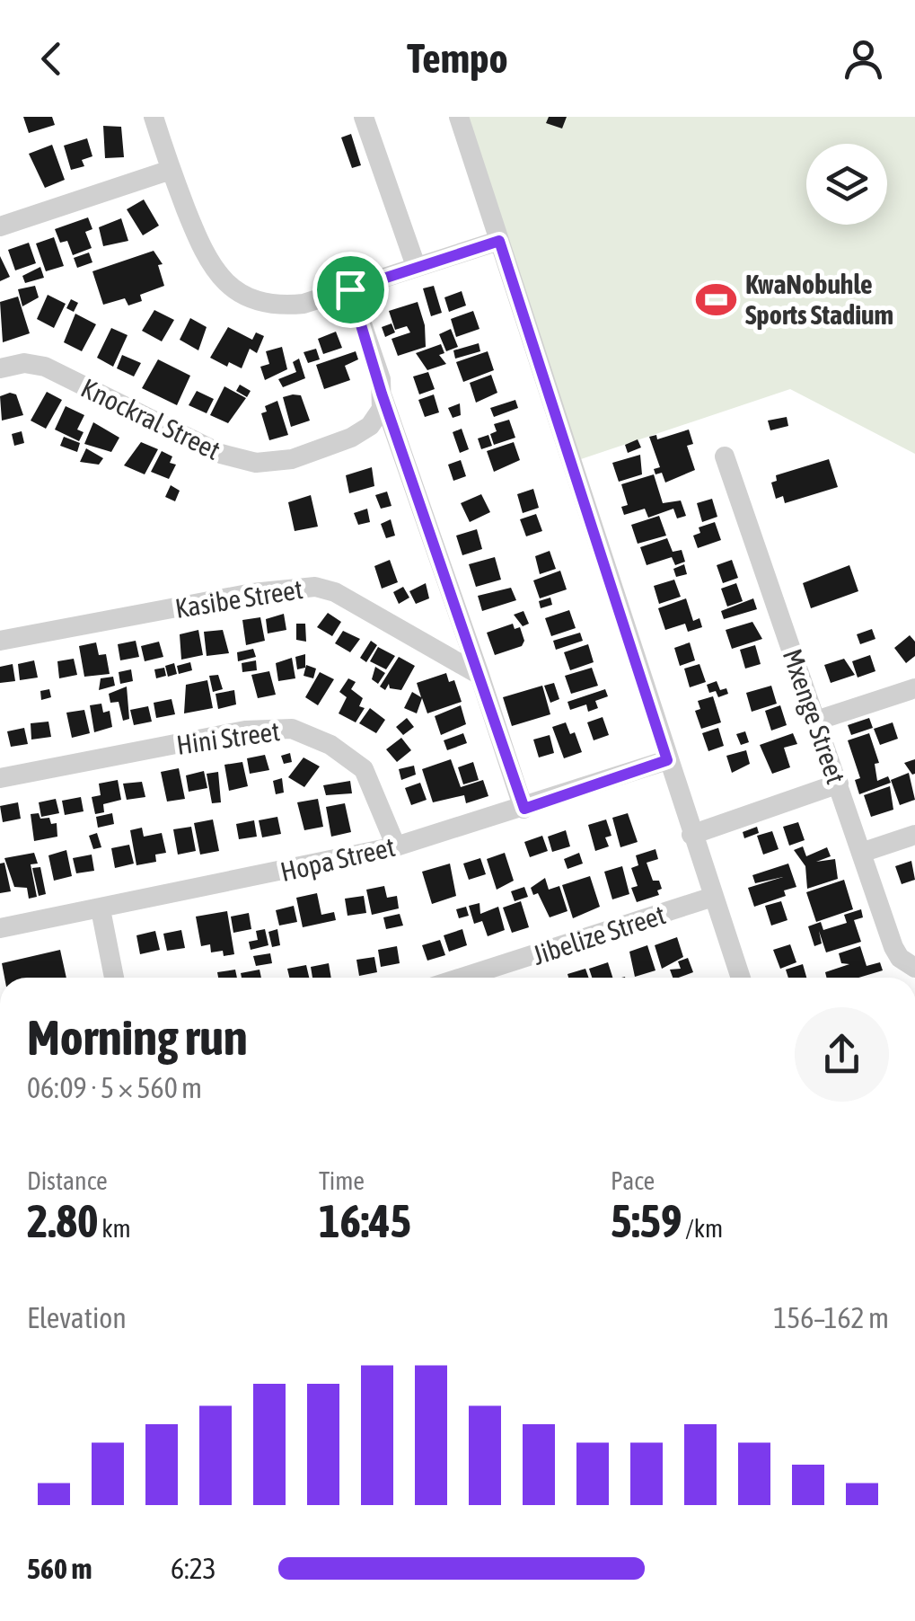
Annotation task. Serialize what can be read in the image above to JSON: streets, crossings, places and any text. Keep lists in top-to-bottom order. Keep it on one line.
{"streets":{"street":["Knockral Street","Kasibe Street","Mxenge Street","Hini Street","Hopa Street","Jibelize Street"]},"crossings":[["Hini Street","Hopa Street"]],"places":{"sports":["KwaNobuhle Sports Stadium"]},"page":{"header":"Tempo","heading":["Morning run","06:09 · 5 × 560 m"],"stats":[["Distance","2.80 km"],["Time","16:45"],["Pace","5:59 /km"]],"chart":["Elevation","156–162 m"],"list":[{"name":"560 m","note":"6:23"}]}}
